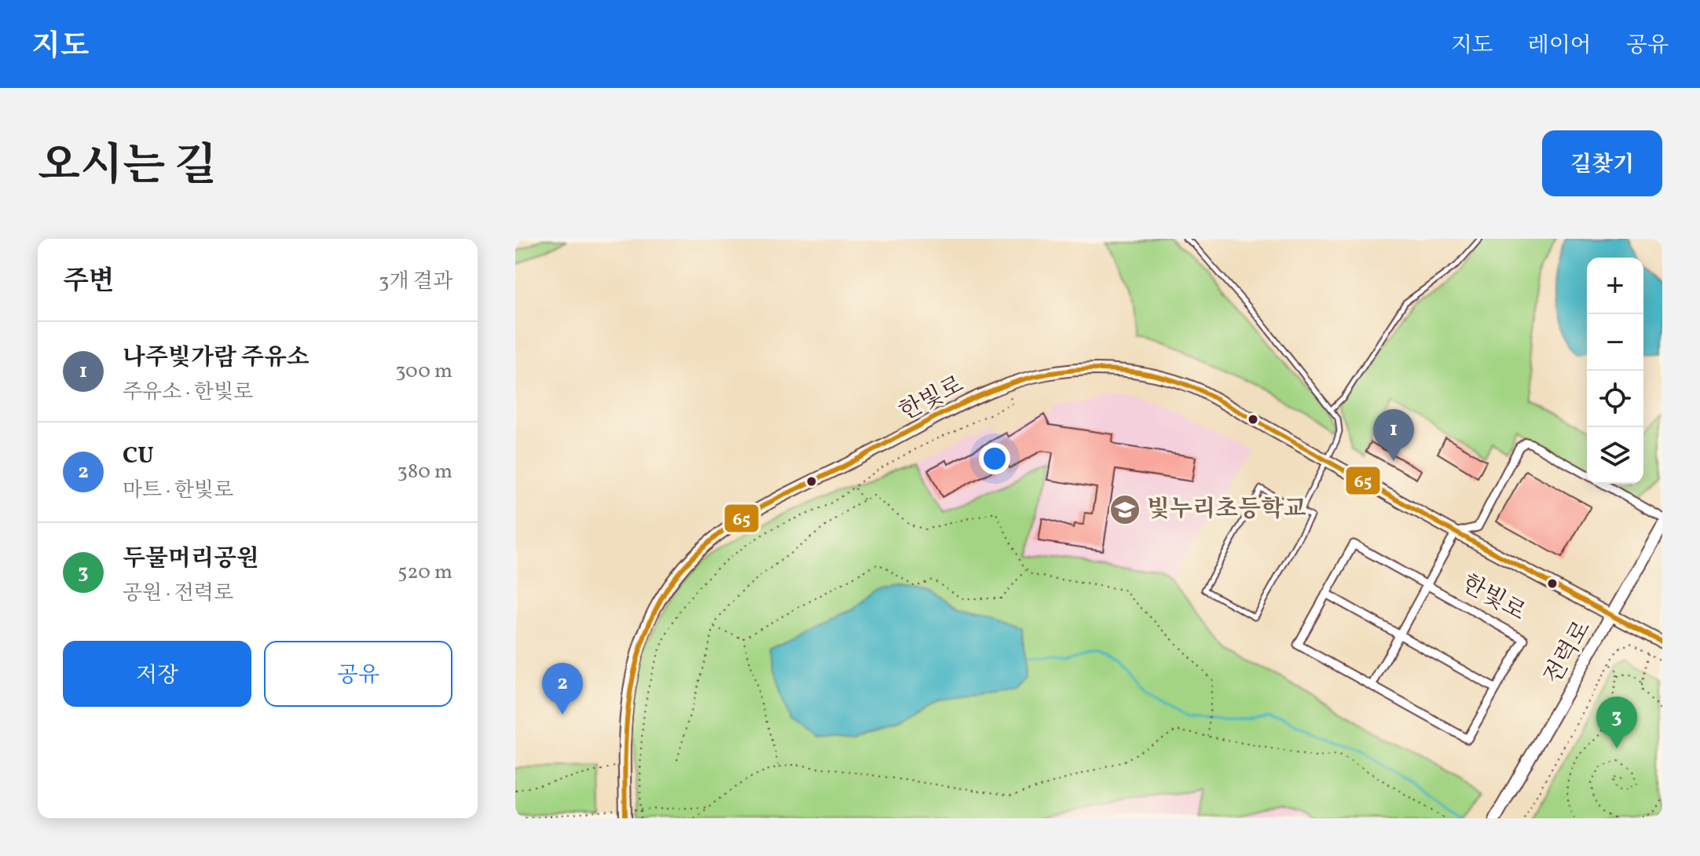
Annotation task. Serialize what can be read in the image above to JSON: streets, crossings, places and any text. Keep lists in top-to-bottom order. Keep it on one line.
{"streets":{"street":["한빛로","전력로"]},"crossings":[["한빛로","전력로"]],"places":{"school or university":["빛누리초등학교"]},"lines":["transit line 65"],"page":{"header":"지도","nav":["지도","레이어","공유"],"title":"오시는 길","buttons":["길찾기",["저장","공유"]],"heading":["주변","3개 결과"],"map_buttons":["+","−"],"list":[{"mark":"1","name":"나주빛가람 주유소","note":"주유소 · 한빛로","value":"300 m"},{"mark":"2","name":"CU","note":"마트 · 한빛로","value":"380 m"},{"mark":"3","name":"두물머리공원","note":"공원 · 전력로","value":"520 m"}],"pins":["1","2","3"]}}
